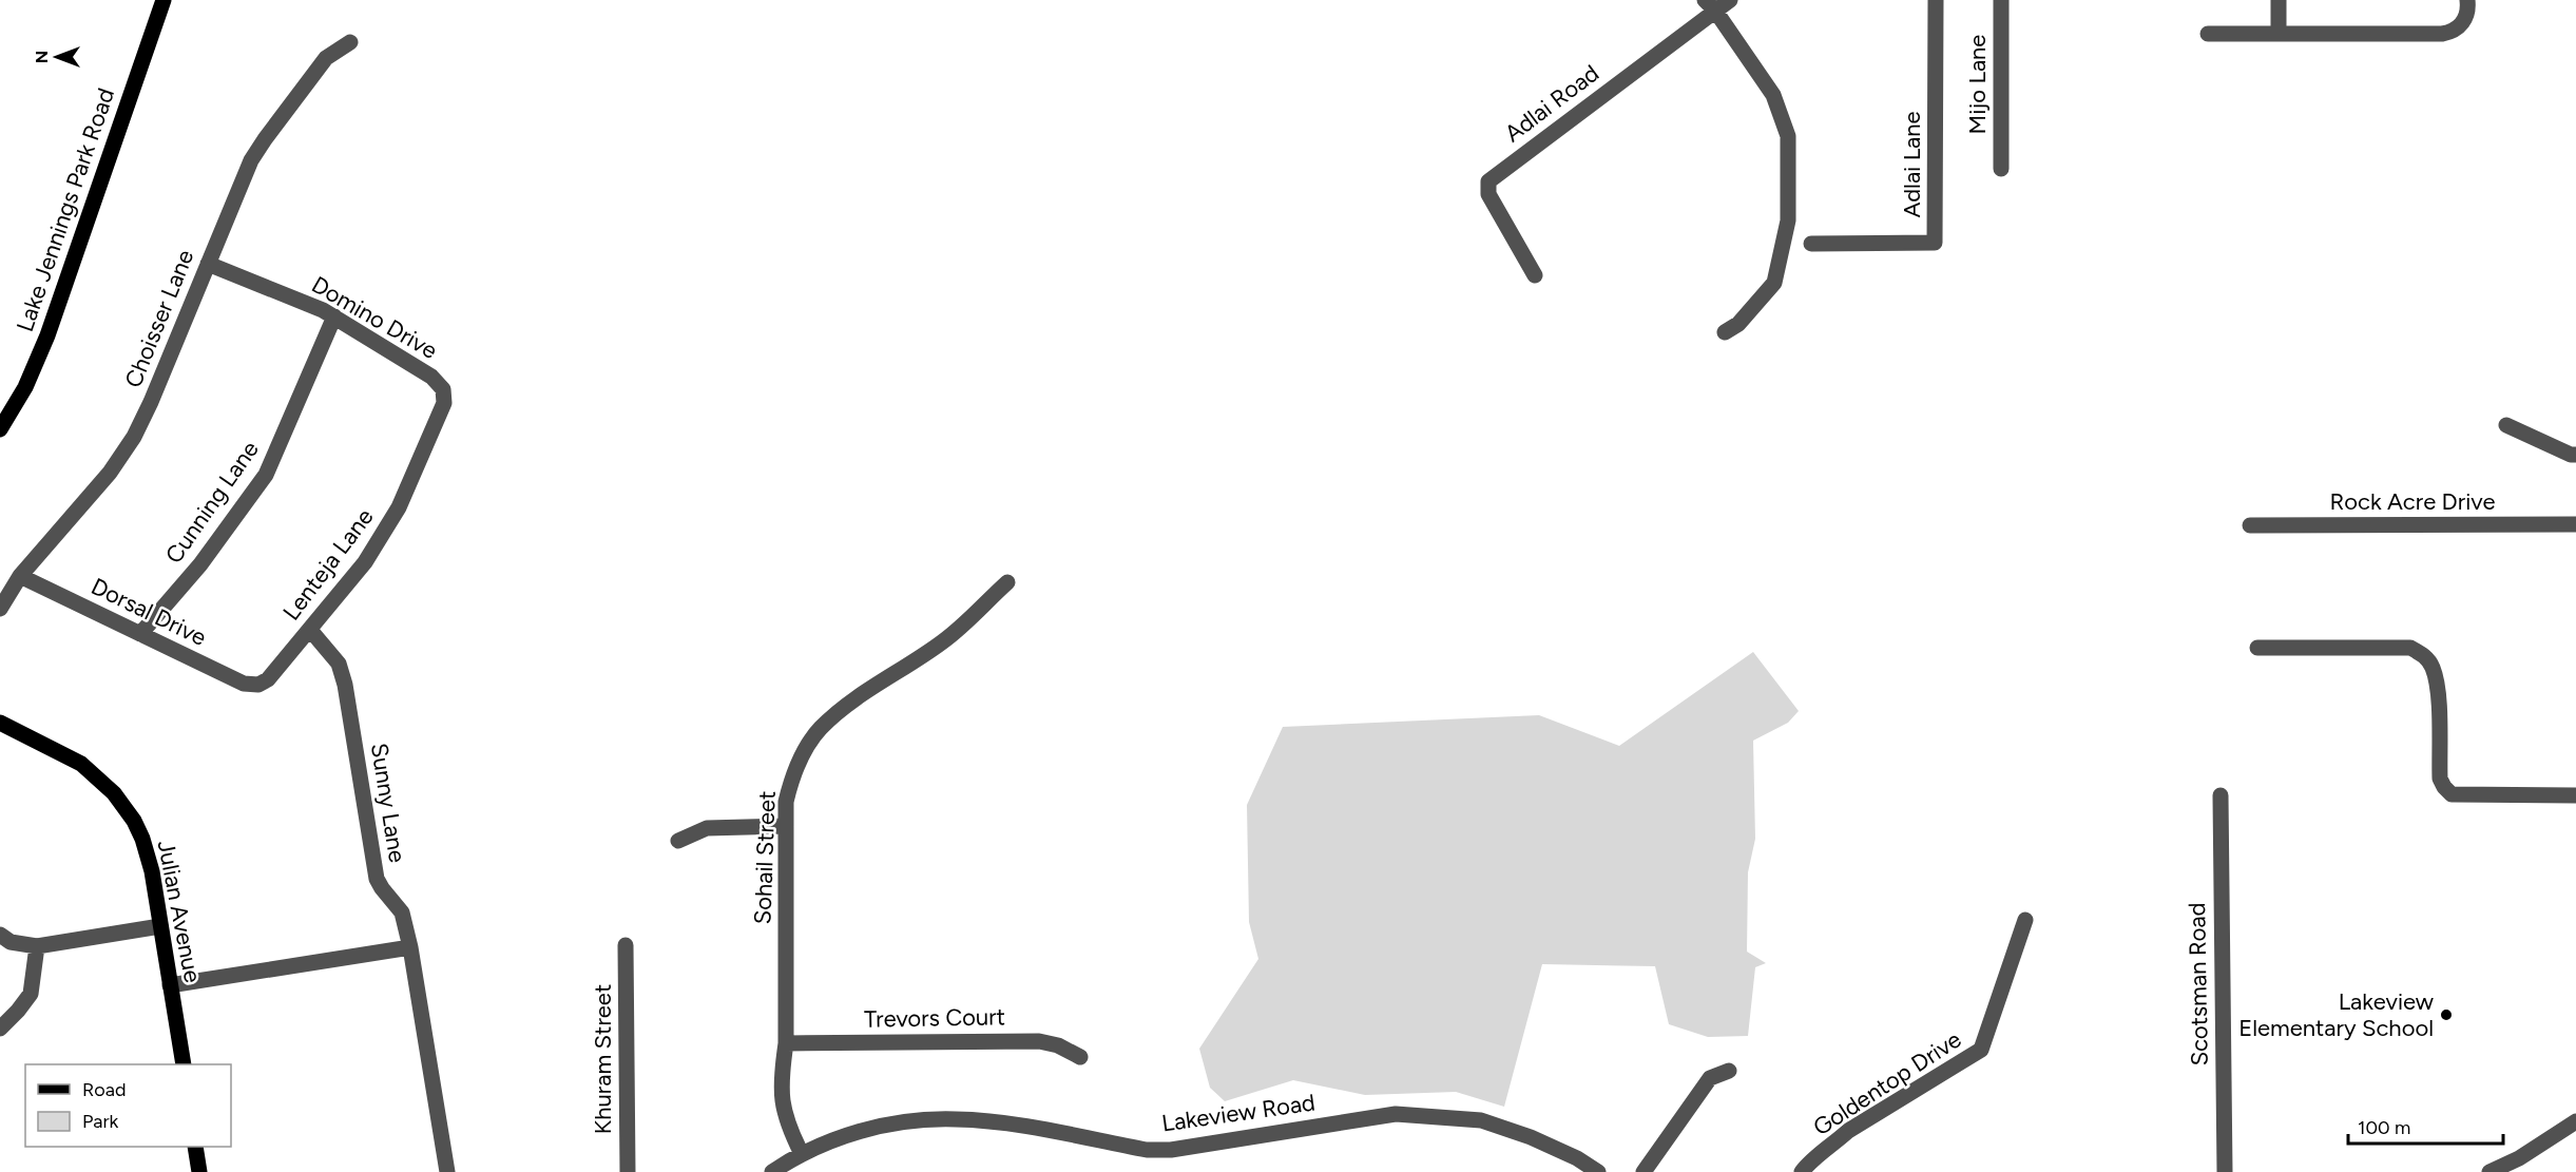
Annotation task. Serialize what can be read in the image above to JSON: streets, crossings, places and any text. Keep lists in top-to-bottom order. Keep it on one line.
{"streets":{"main road":["Lake Jennings Park Road","Julian Avenue"],"street":["Mijo Lane","Adlai Road","Adlai Lane","Domino Drive","Choisser Lane","Rock Acre Drive","Cunning Lane","Lenteja Lane","Dorsal Drive","Sunny Lane","Sohail Street","Scotsman Road","Trevors Court","Khuram Street","Goldentop Drive","Lakeview Road"]},"crossings":[["Domino Drive","Choisser Lane"],["Domino Drive","Cunning Lane"],["Domino Drive","Lenteja Lane"],["Choisser Lane","Dorsal Drive"],["Cunning Lane","Dorsal Drive"],["Lenteja Lane","Dorsal Drive"],["Lenteja Lane","Sunny Lane"],["Sohail Street","Trevors Court"],["Sohail Street","Lakeview Road"]],"places":["Lakeview Elementary School"],"legend":["Road","Park"],"scale_bar":"100 m","north":"left"}
